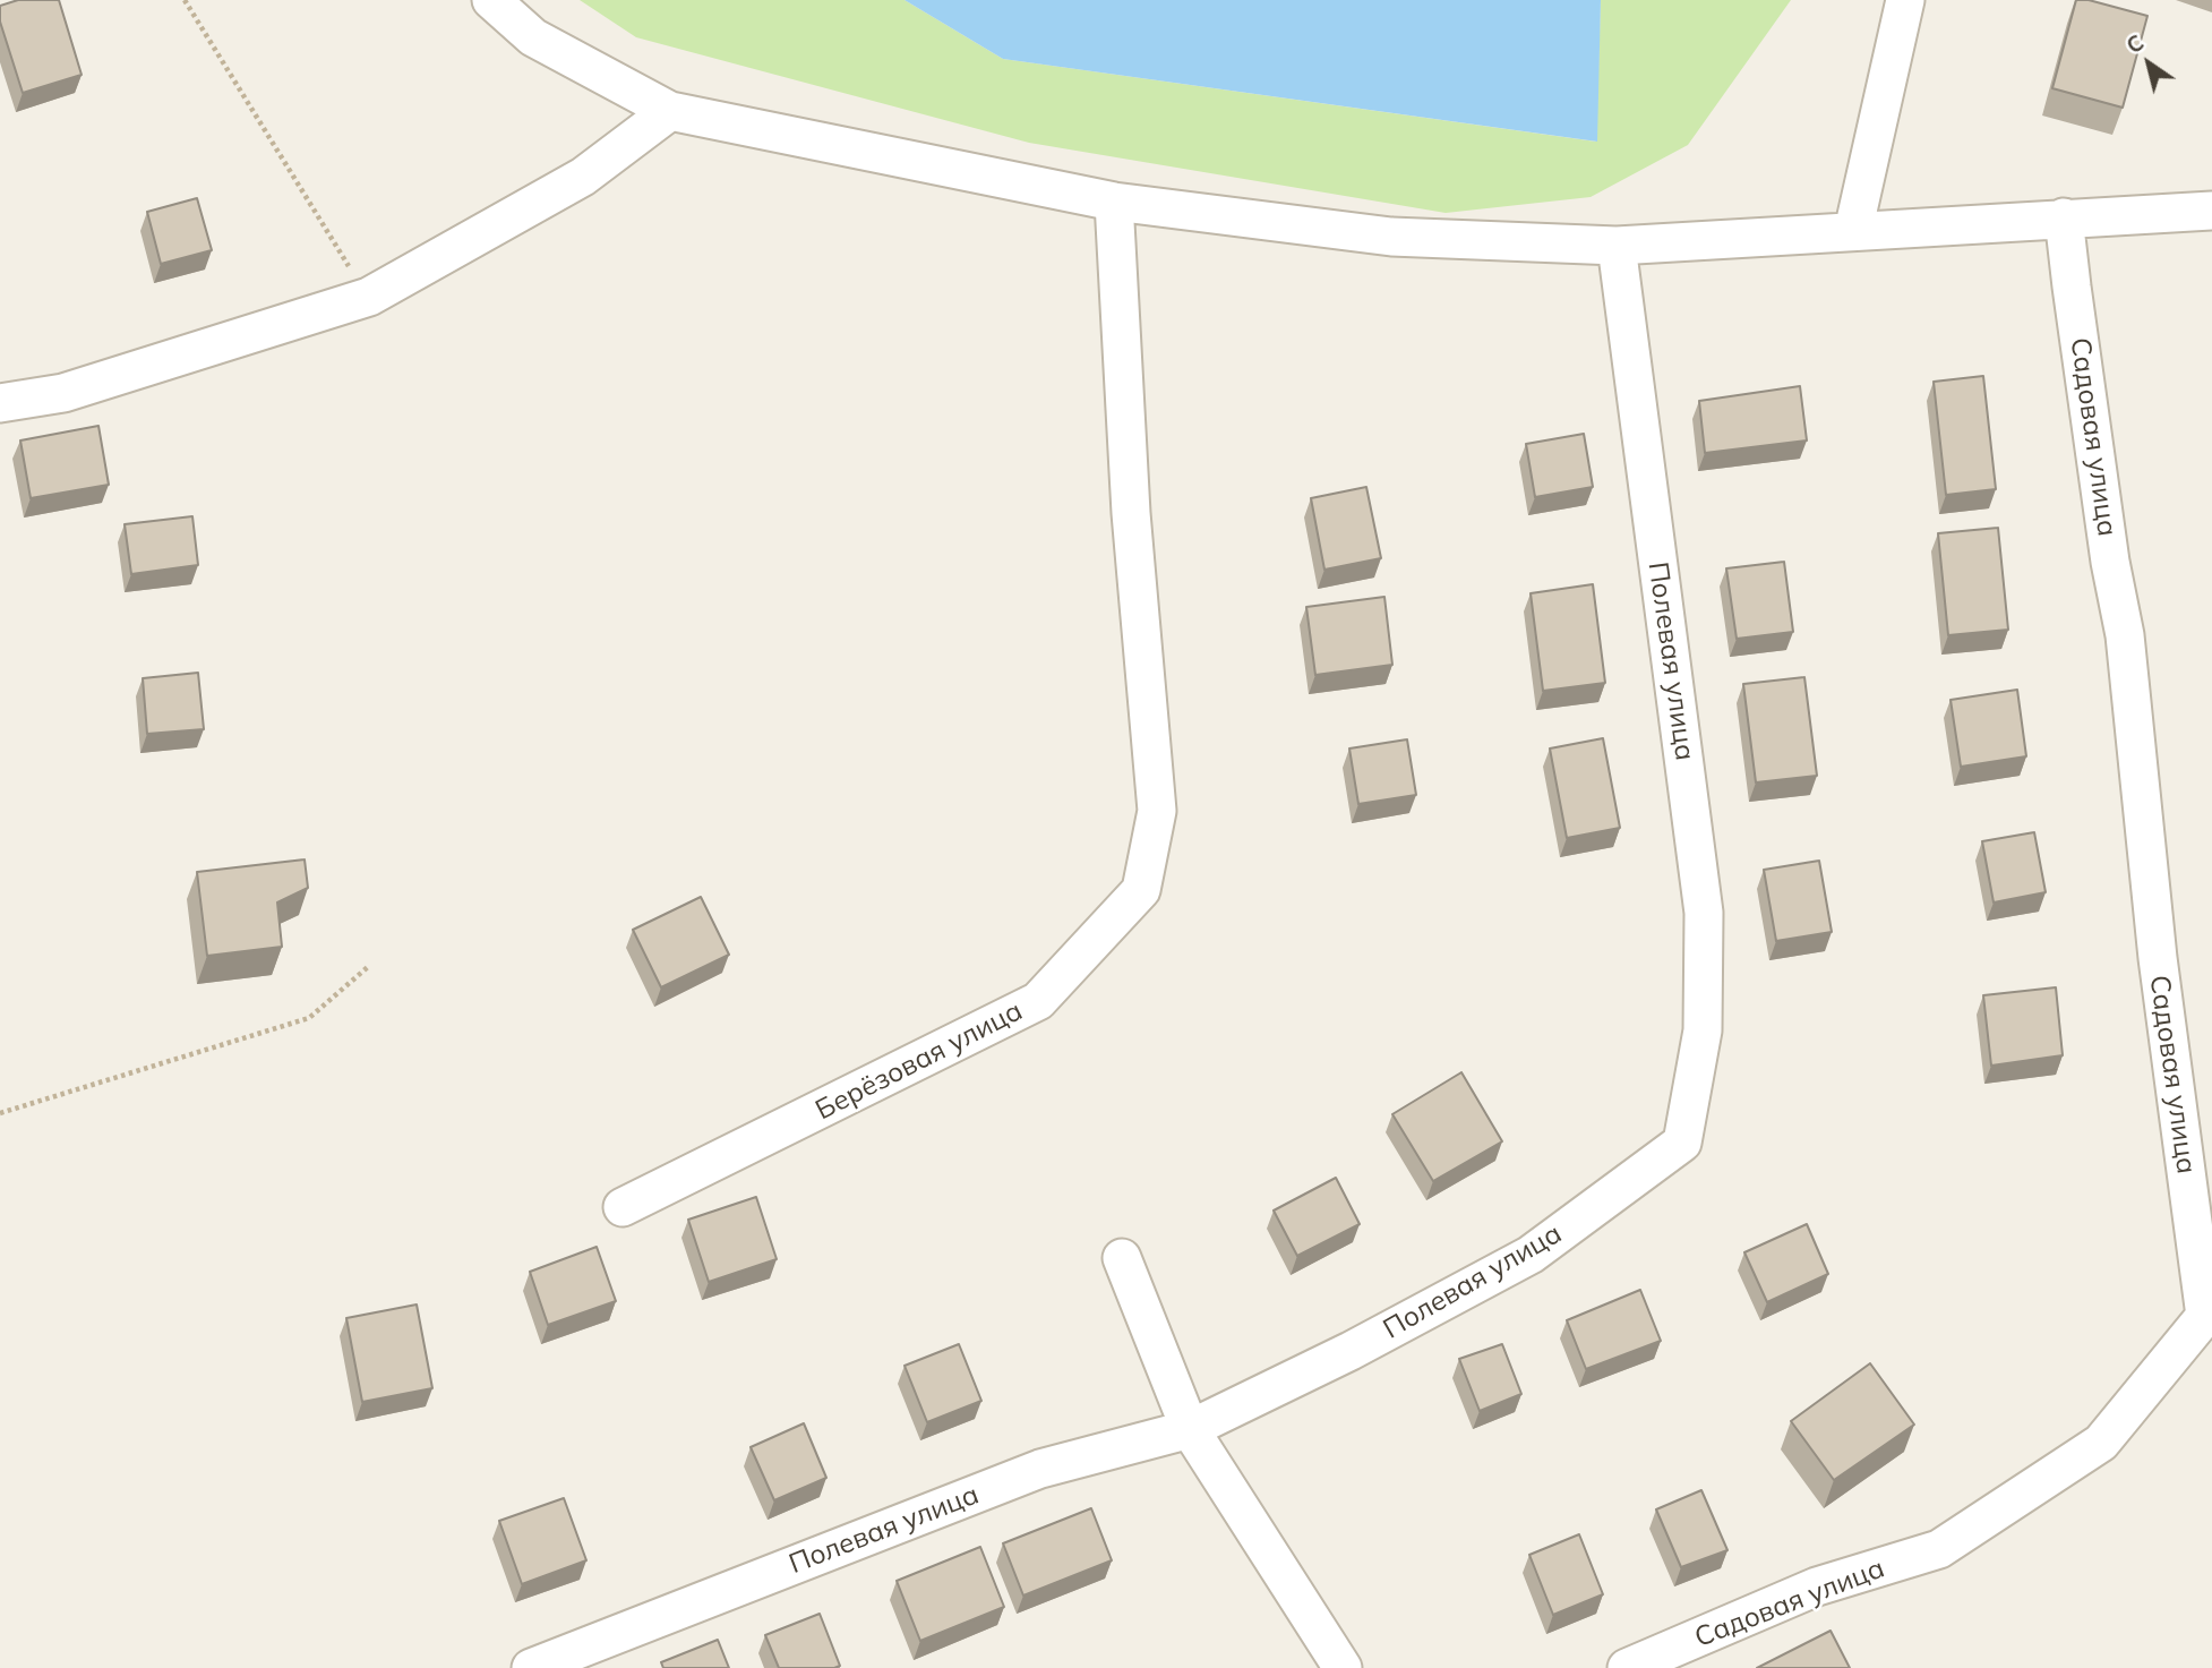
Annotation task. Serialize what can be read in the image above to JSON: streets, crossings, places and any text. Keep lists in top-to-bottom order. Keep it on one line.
{"streets":{"street":["Садовая улица","Полевая улица","Берёзовая улица"]},"north":"top left"}
